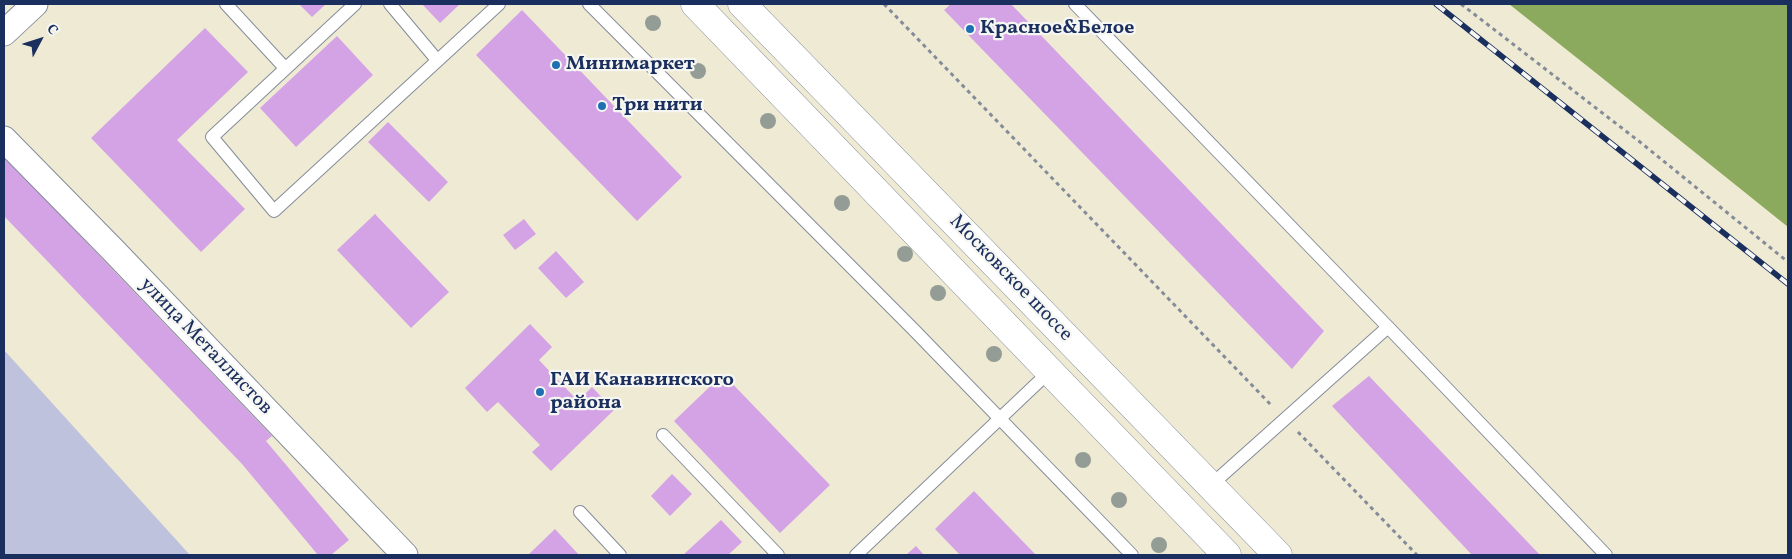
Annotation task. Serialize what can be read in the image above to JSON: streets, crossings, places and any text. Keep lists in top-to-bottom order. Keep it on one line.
{"streets":{"main road":["Московское шоссе"],"street":["улица Металлистов"]},"places":["Красное&Белое","Минимаркет","Три нити","ГАИ Канавинского района"],"north":"top right"}
